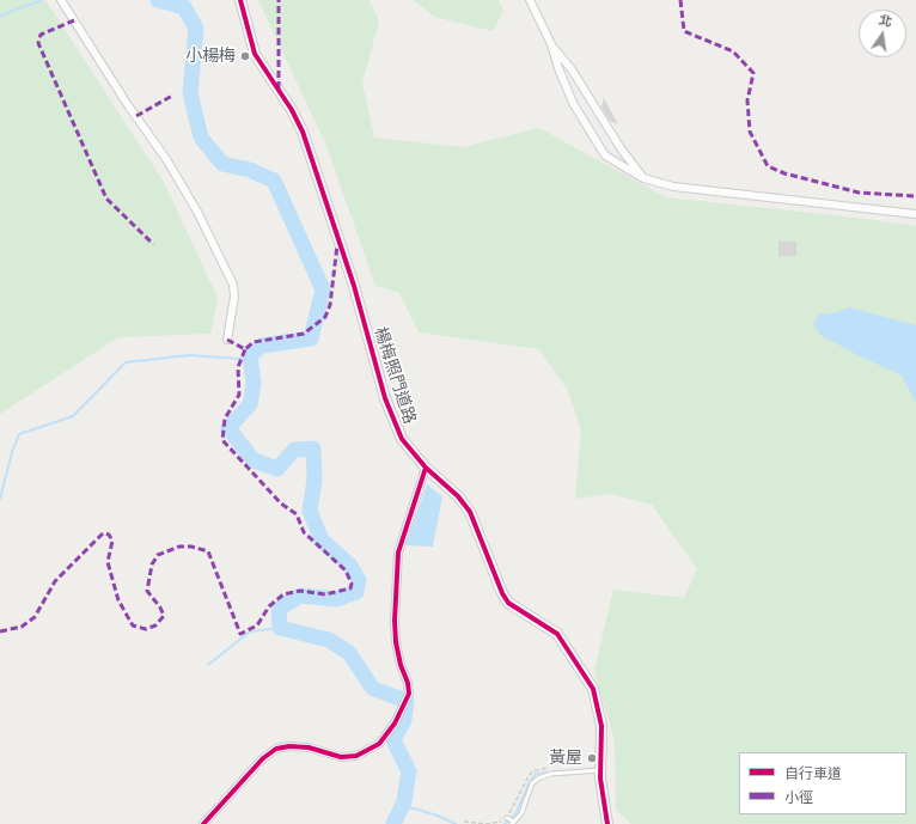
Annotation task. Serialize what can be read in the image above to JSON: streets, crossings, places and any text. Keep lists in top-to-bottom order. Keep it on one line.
{"streets":{"street":["楊梅照門道路"]},"places":["小楊梅","黃屋"],"legend":["自行車道","小徑"],"north":"top"}
